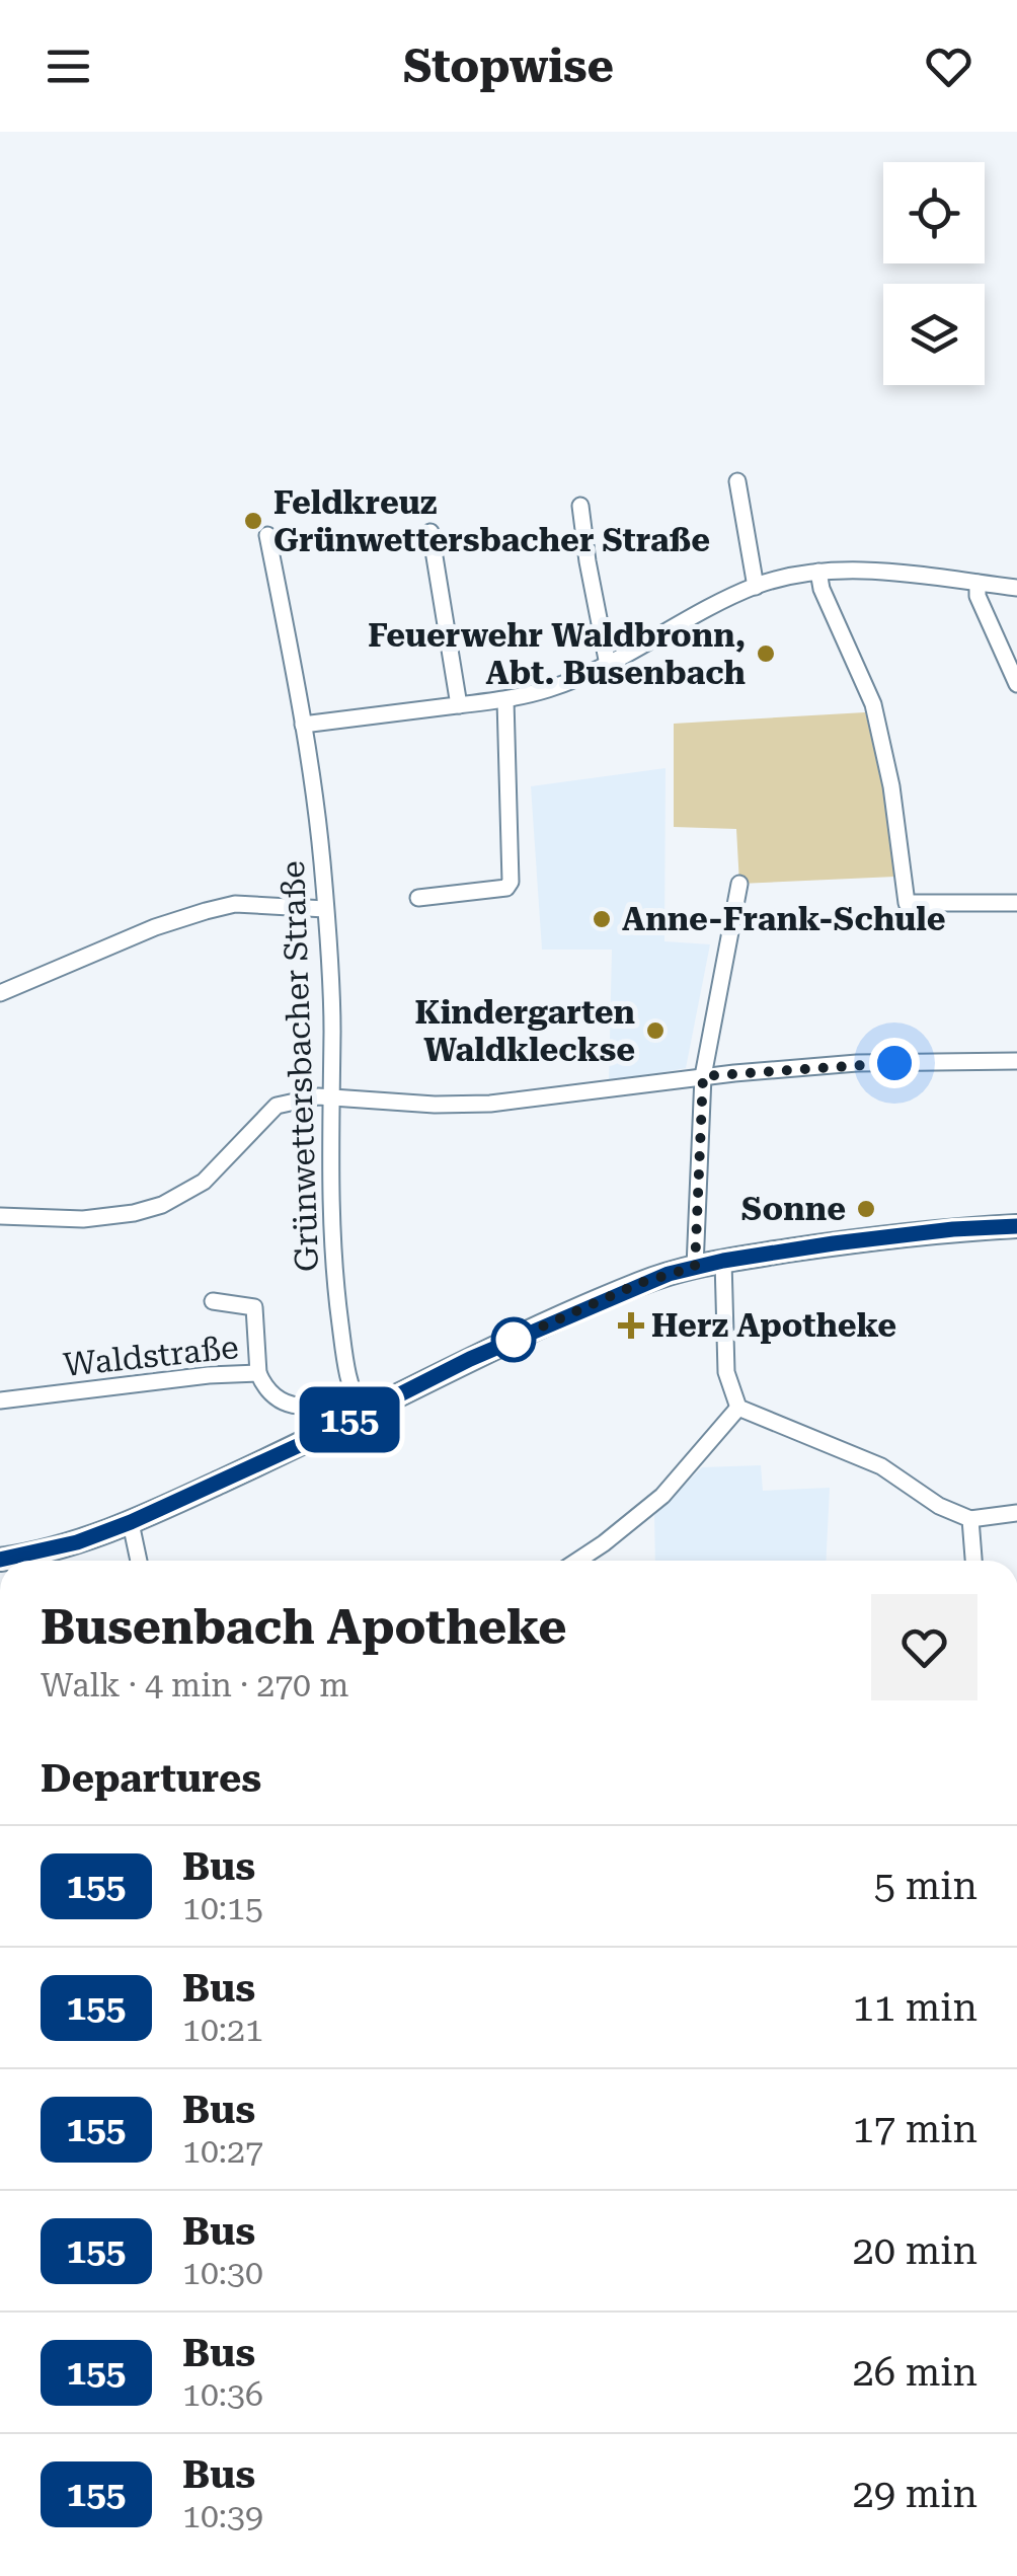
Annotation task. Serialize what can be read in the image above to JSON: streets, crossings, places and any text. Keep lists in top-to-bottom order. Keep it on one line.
{"streets":{"street":["Grünwettersbacher Straße","Waldstraße"]},"crossings":[["Grünwettersbacher Straße","Waldstraße"]],"places":{"other":["Feldkreuz Grünwettersbacher Straße","Feuerwehr Waldbronn, Abt. Busenbach","Anne-Frank-Schule","Kindergarten Waldkleckse","Sonne"],"health":["Herz Apotheke"]},"lines":["bus line 155"],"page":{"header":"Stopwise","on_map":"155","heading":[["Busenbach Apotheke","Walk · 4 min · 270 m"],"Departures"],"list":[{"mark":"155","name":"Bus","note":"10:15","value":"5 min"},{"mark":"155","name":"Bus","note":"10:21","value":"11 min"},{"mark":"155","name":"Bus","note":"10:27","value":"17 min"},{"mark":"155","name":"Bus","note":"10:30","value":"20 min"},{"mark":"155","name":"Bus","note":"10:36","value":"26 min"},{"mark":"155","name":"Bus","note":"10:39","value":"29 min"}]}}
